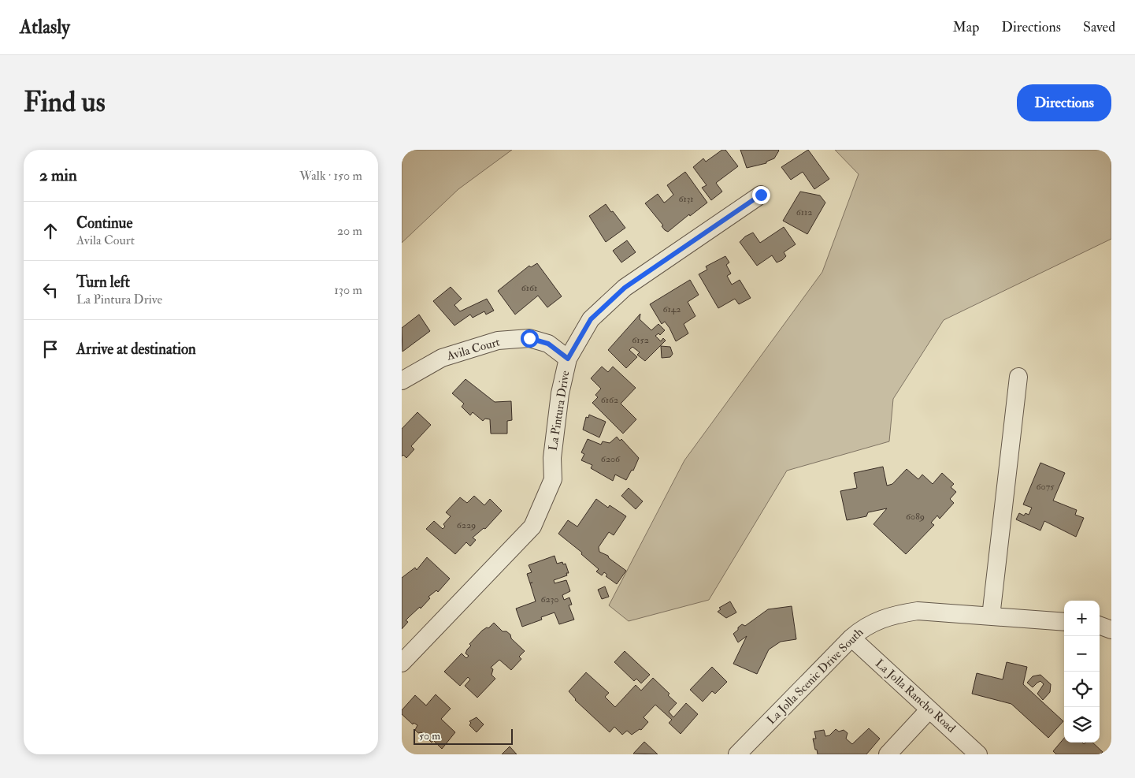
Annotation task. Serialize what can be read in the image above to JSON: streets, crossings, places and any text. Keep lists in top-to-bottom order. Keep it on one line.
{"streets":{"street":["Avila Court","La Pintura Drive","La Jolla Scenic Drive South","La Jolla Rancho Road"]},"crossings":[["Avila Court","La Pintura Drive"],["La Jolla Scenic Drive South","La Jolla Rancho Road"]],"house_numbers":["6131","6112","6161","6142","6152","6162","6206","6075","6089","6229","6230"],"scale_bar":"50 m","page":{"header":"Atlasly","nav":["Map","Directions","Saved"],"buttons":"Directions","title":"Find us","heading":["2 min","Walk · 150 m"],"list":[["Continue","Avila Court","20 m"],["Turn left","La Pintura Drive","130 m"],"Arrive at destination"],"map_buttons":["+","−"],"scale":"50 m"}}
